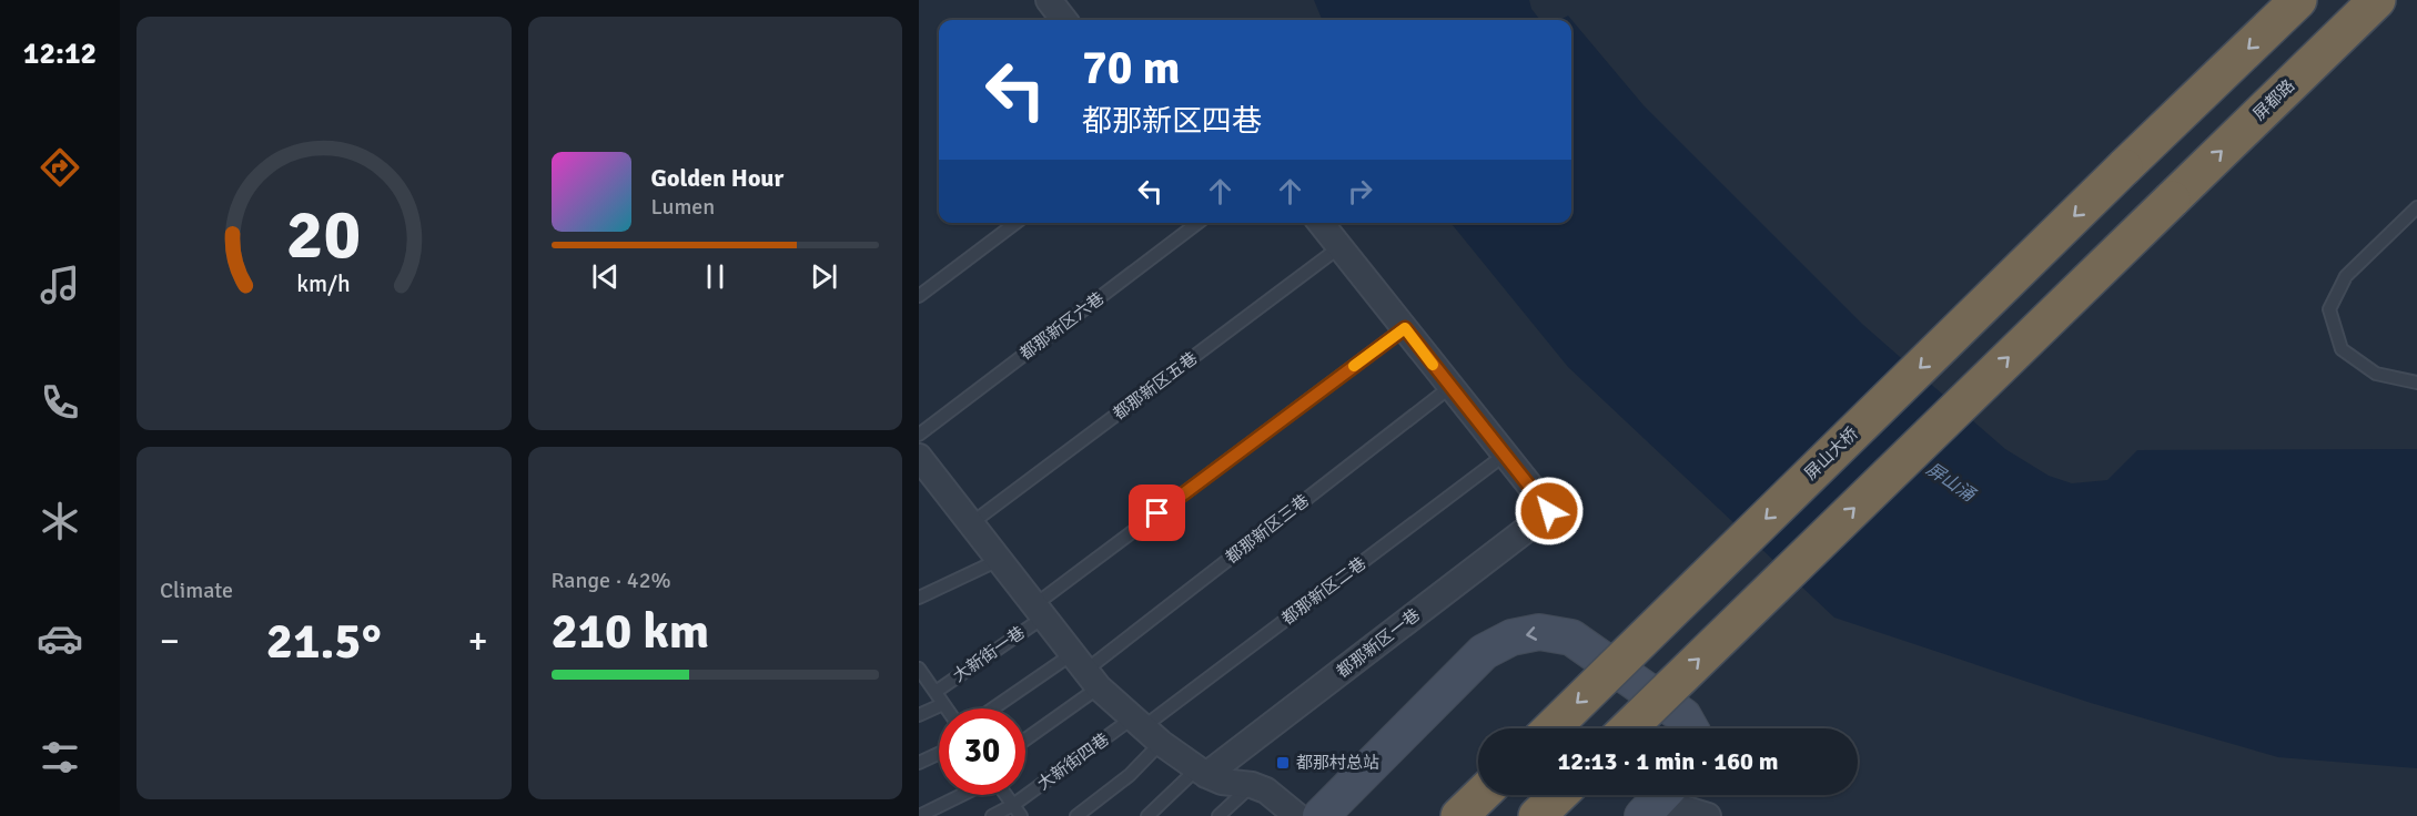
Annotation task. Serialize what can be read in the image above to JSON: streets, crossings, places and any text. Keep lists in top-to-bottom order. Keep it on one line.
{"streets":{"highway":["屏都路","屏山大桥"],"street":["都那新区一巷"],"lane":["都那新区六巷","都那新区五巷","都那新区三巷","都那新区二巷","大新街一巷","大新街四巷"]},"crossings":[["都那新区二巷","都那新区一巷"],["都那新区二巷","大新街四巷"]],"one_way":["屏都路","屏山大桥"],"water":["屏山涌"],"places":{"transit":["都那村总站"]},"page":{"tabs":"12:12","turn":["70 m","都那新区四巷"],"song":["Golden Hour","Lumen"],"tile":["Climate",["Range · 42%","210 km"]],"heat":["−","21.5°","+"],"limit":"30","trip":"12:13 · 1 min · 160 m","gauge":["20","km/h"]}}
